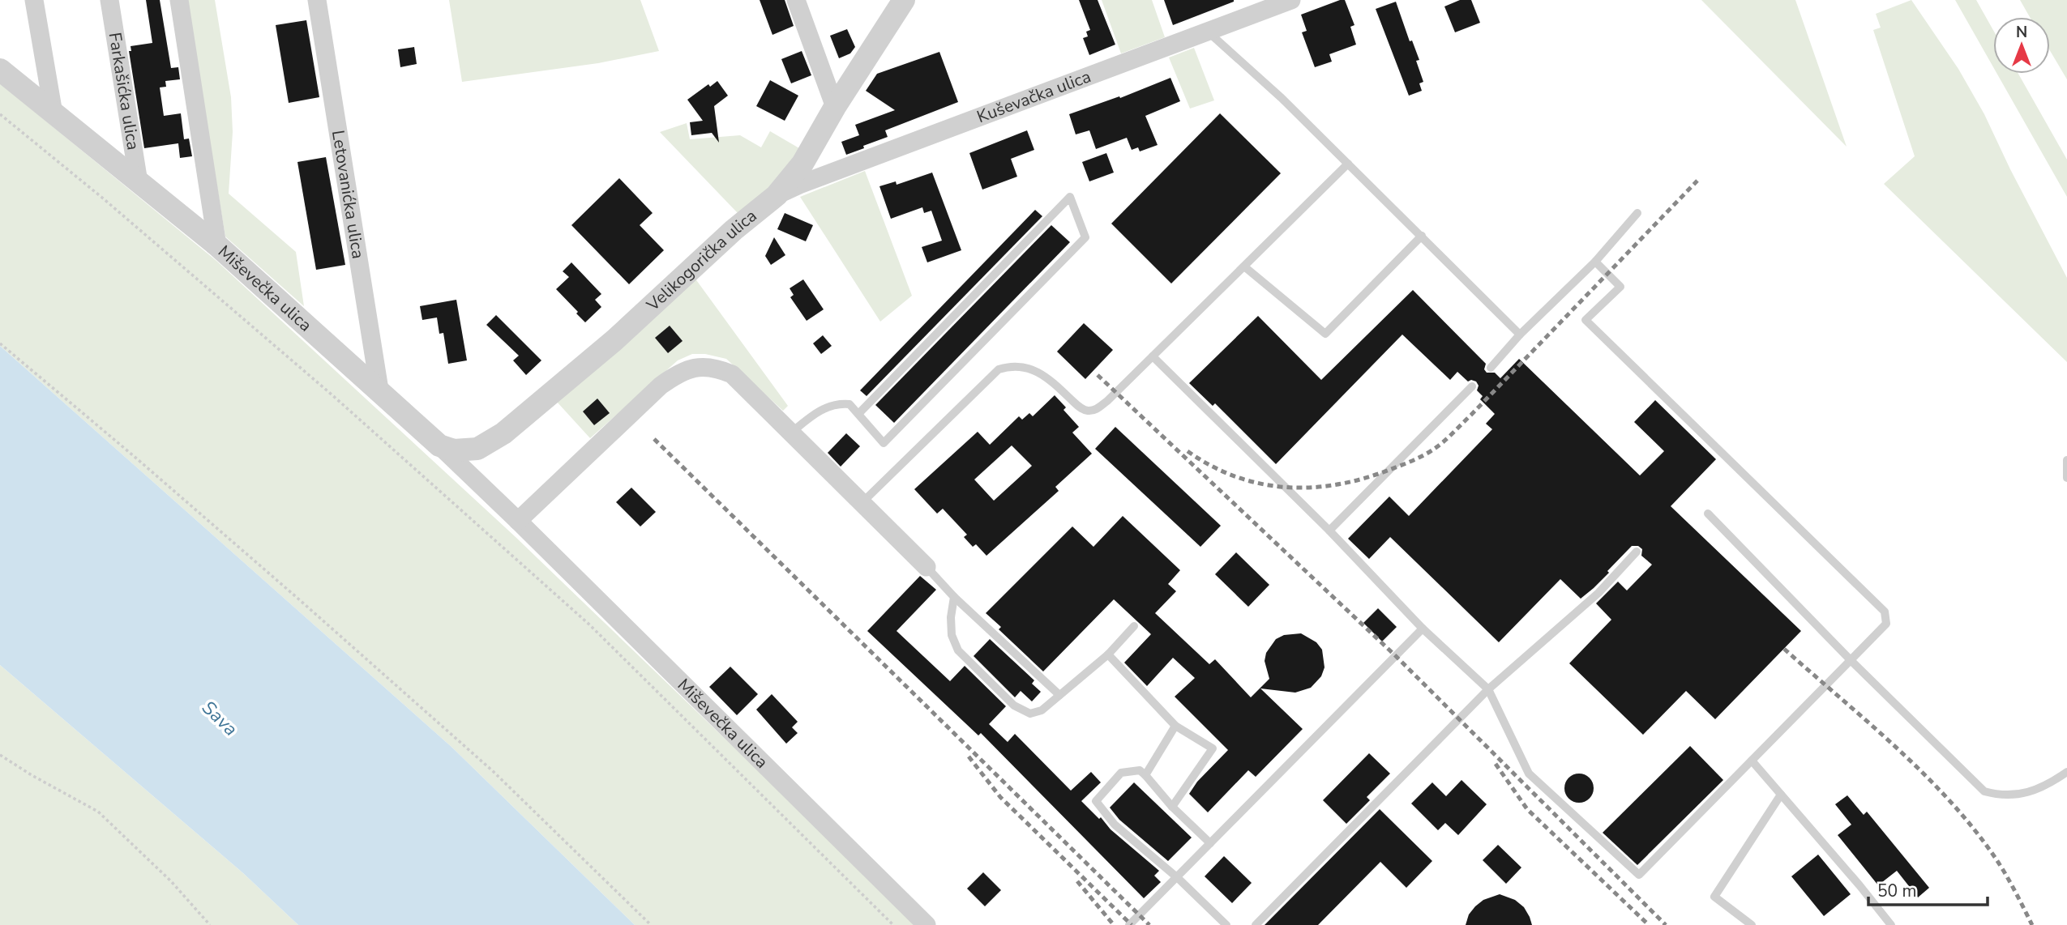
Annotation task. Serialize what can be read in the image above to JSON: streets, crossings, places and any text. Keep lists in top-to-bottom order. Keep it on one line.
{"streets":{"street":["Farkašićka ulica","Kuševačka ulica","Letovanićka ulica","Velikogorička ulica","Miševečka ulica"]},"crossings":[["Farkašićka ulica","Miševečka ulica"],["Kuševačka ulica","Velikogorička ulica"],["Letovanićka ulica","Miševečka ulica"],["Velikogorička ulica","Miševečka ulica"]],"water":["Sava"],"scale_bar":"50 m","north":"top"}
